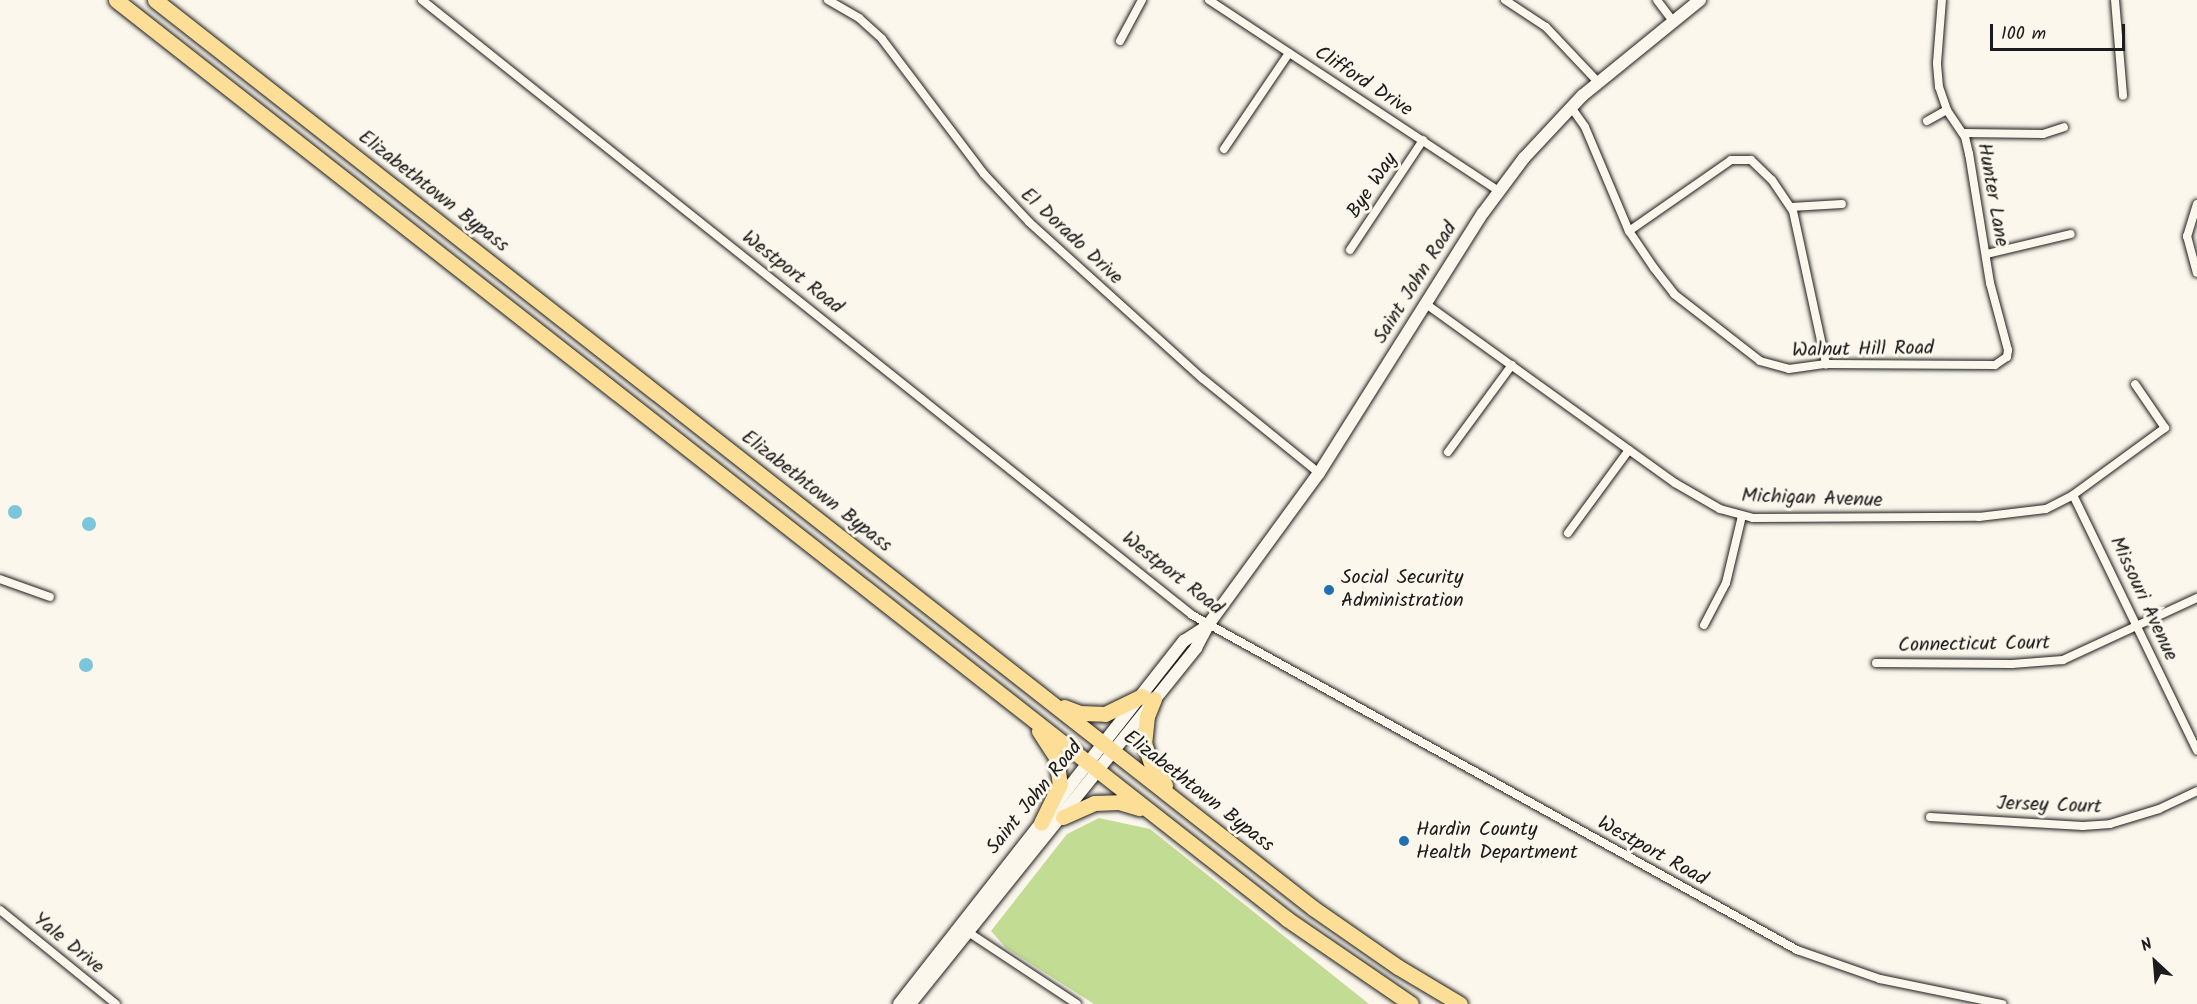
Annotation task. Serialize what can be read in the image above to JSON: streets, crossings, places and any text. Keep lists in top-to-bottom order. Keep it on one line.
{"streets":{"highway":["Elizabethtown Bypass"],"street":["Clifford Drive","Bye Way","Hunter Lane","El Dorado Drive","Westport Road","Saint John Road","Walnut Hill Road","Michigan Avenue","Missouri Avenue","Connecticut Court","Jersey Court","Yale Drive"]},"crossings":[["Clifford Drive","Bye Way"],["Clifford Drive","Saint John Road"],["Elizabethtown Bypass","Saint John Road"],["Hunter Lane","Walnut Hill Road"],["El Dorado Drive","Saint John Road"],["Westport Road","Saint John Road"],["Saint John Road","Walnut Hill Road"],["Saint John Road","Michigan Avenue"],["Michigan Avenue","Missouri Avenue"],["Missouri Avenue","Connecticut Court"]],"places":["Social Security Administration","Hardin County Health Department"],"scale_bar":"100 m","north":"top left"}
